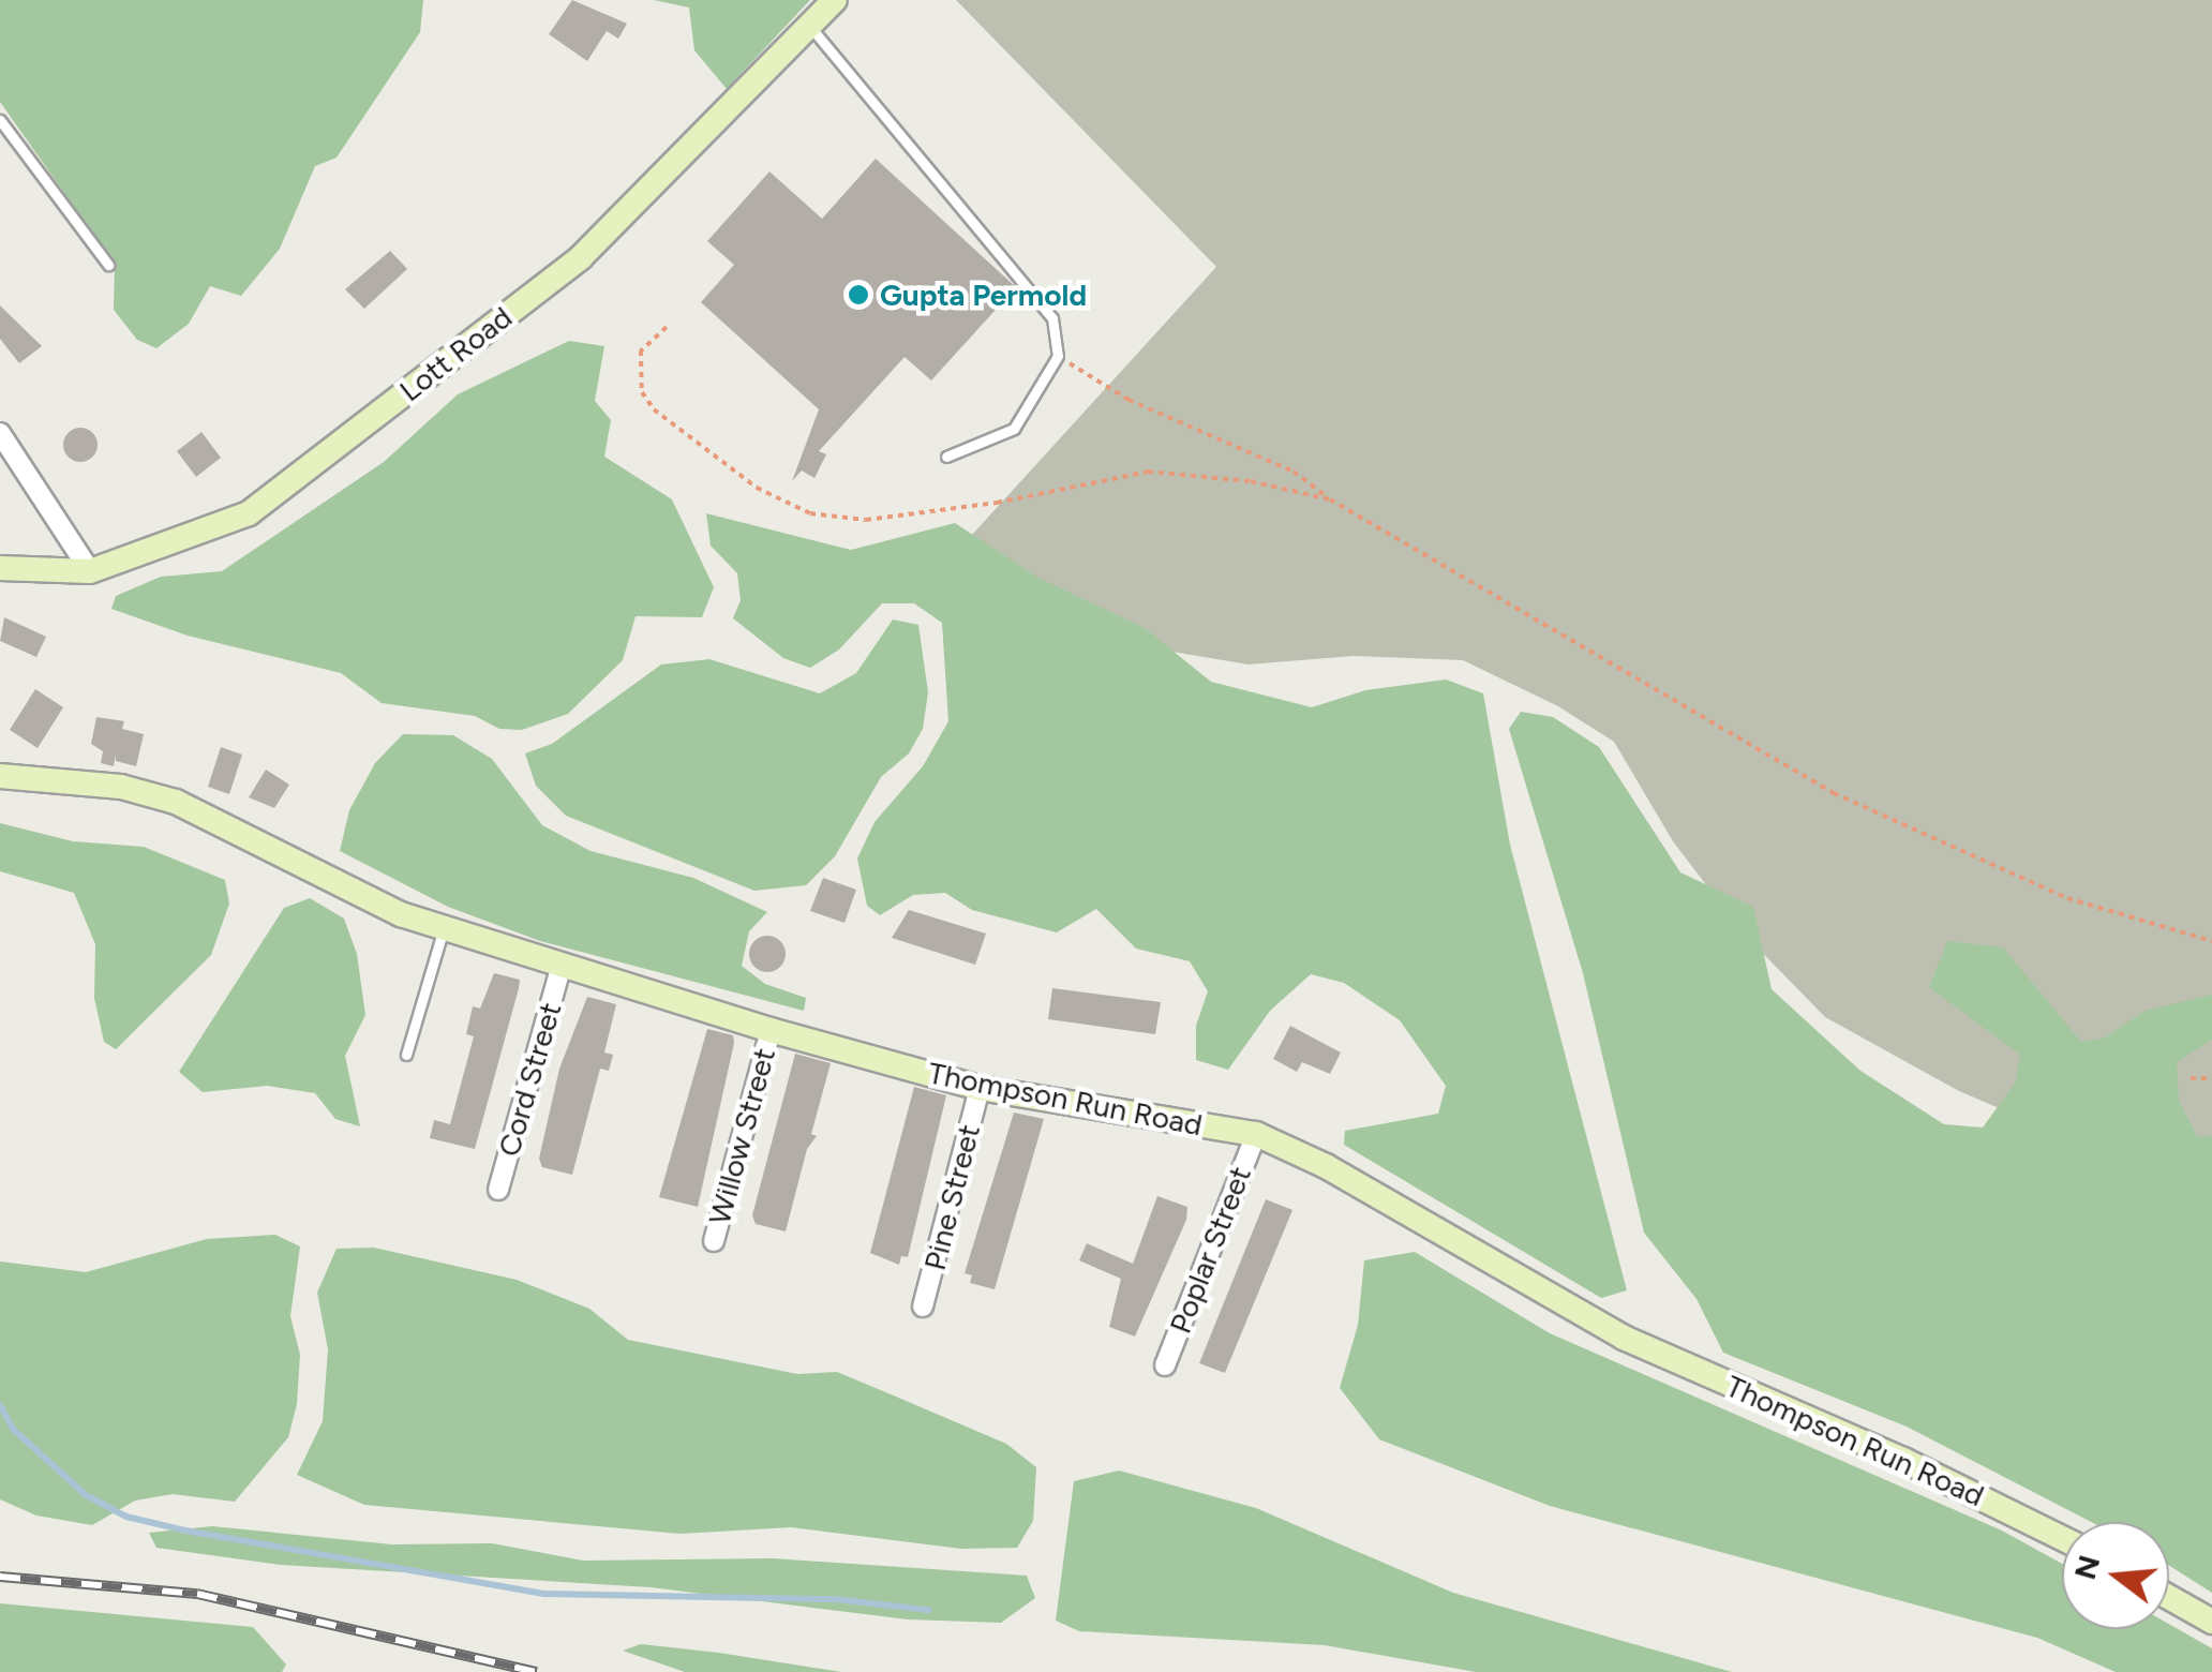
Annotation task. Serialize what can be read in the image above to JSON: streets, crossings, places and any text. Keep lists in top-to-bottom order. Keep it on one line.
{"streets":{"street":["Lott Road","Cord Street","Thompson Run Road","Willow Street","Pine Street","Poplar Street"]},"crossings":[["Cord Street","Thompson Run Road"],["Thompson Run Road","Willow Street"],["Thompson Run Road","Pine Street"],["Thompson Run Road","Poplar Street"]],"places":["Gupta Permold"],"north":"left"}
